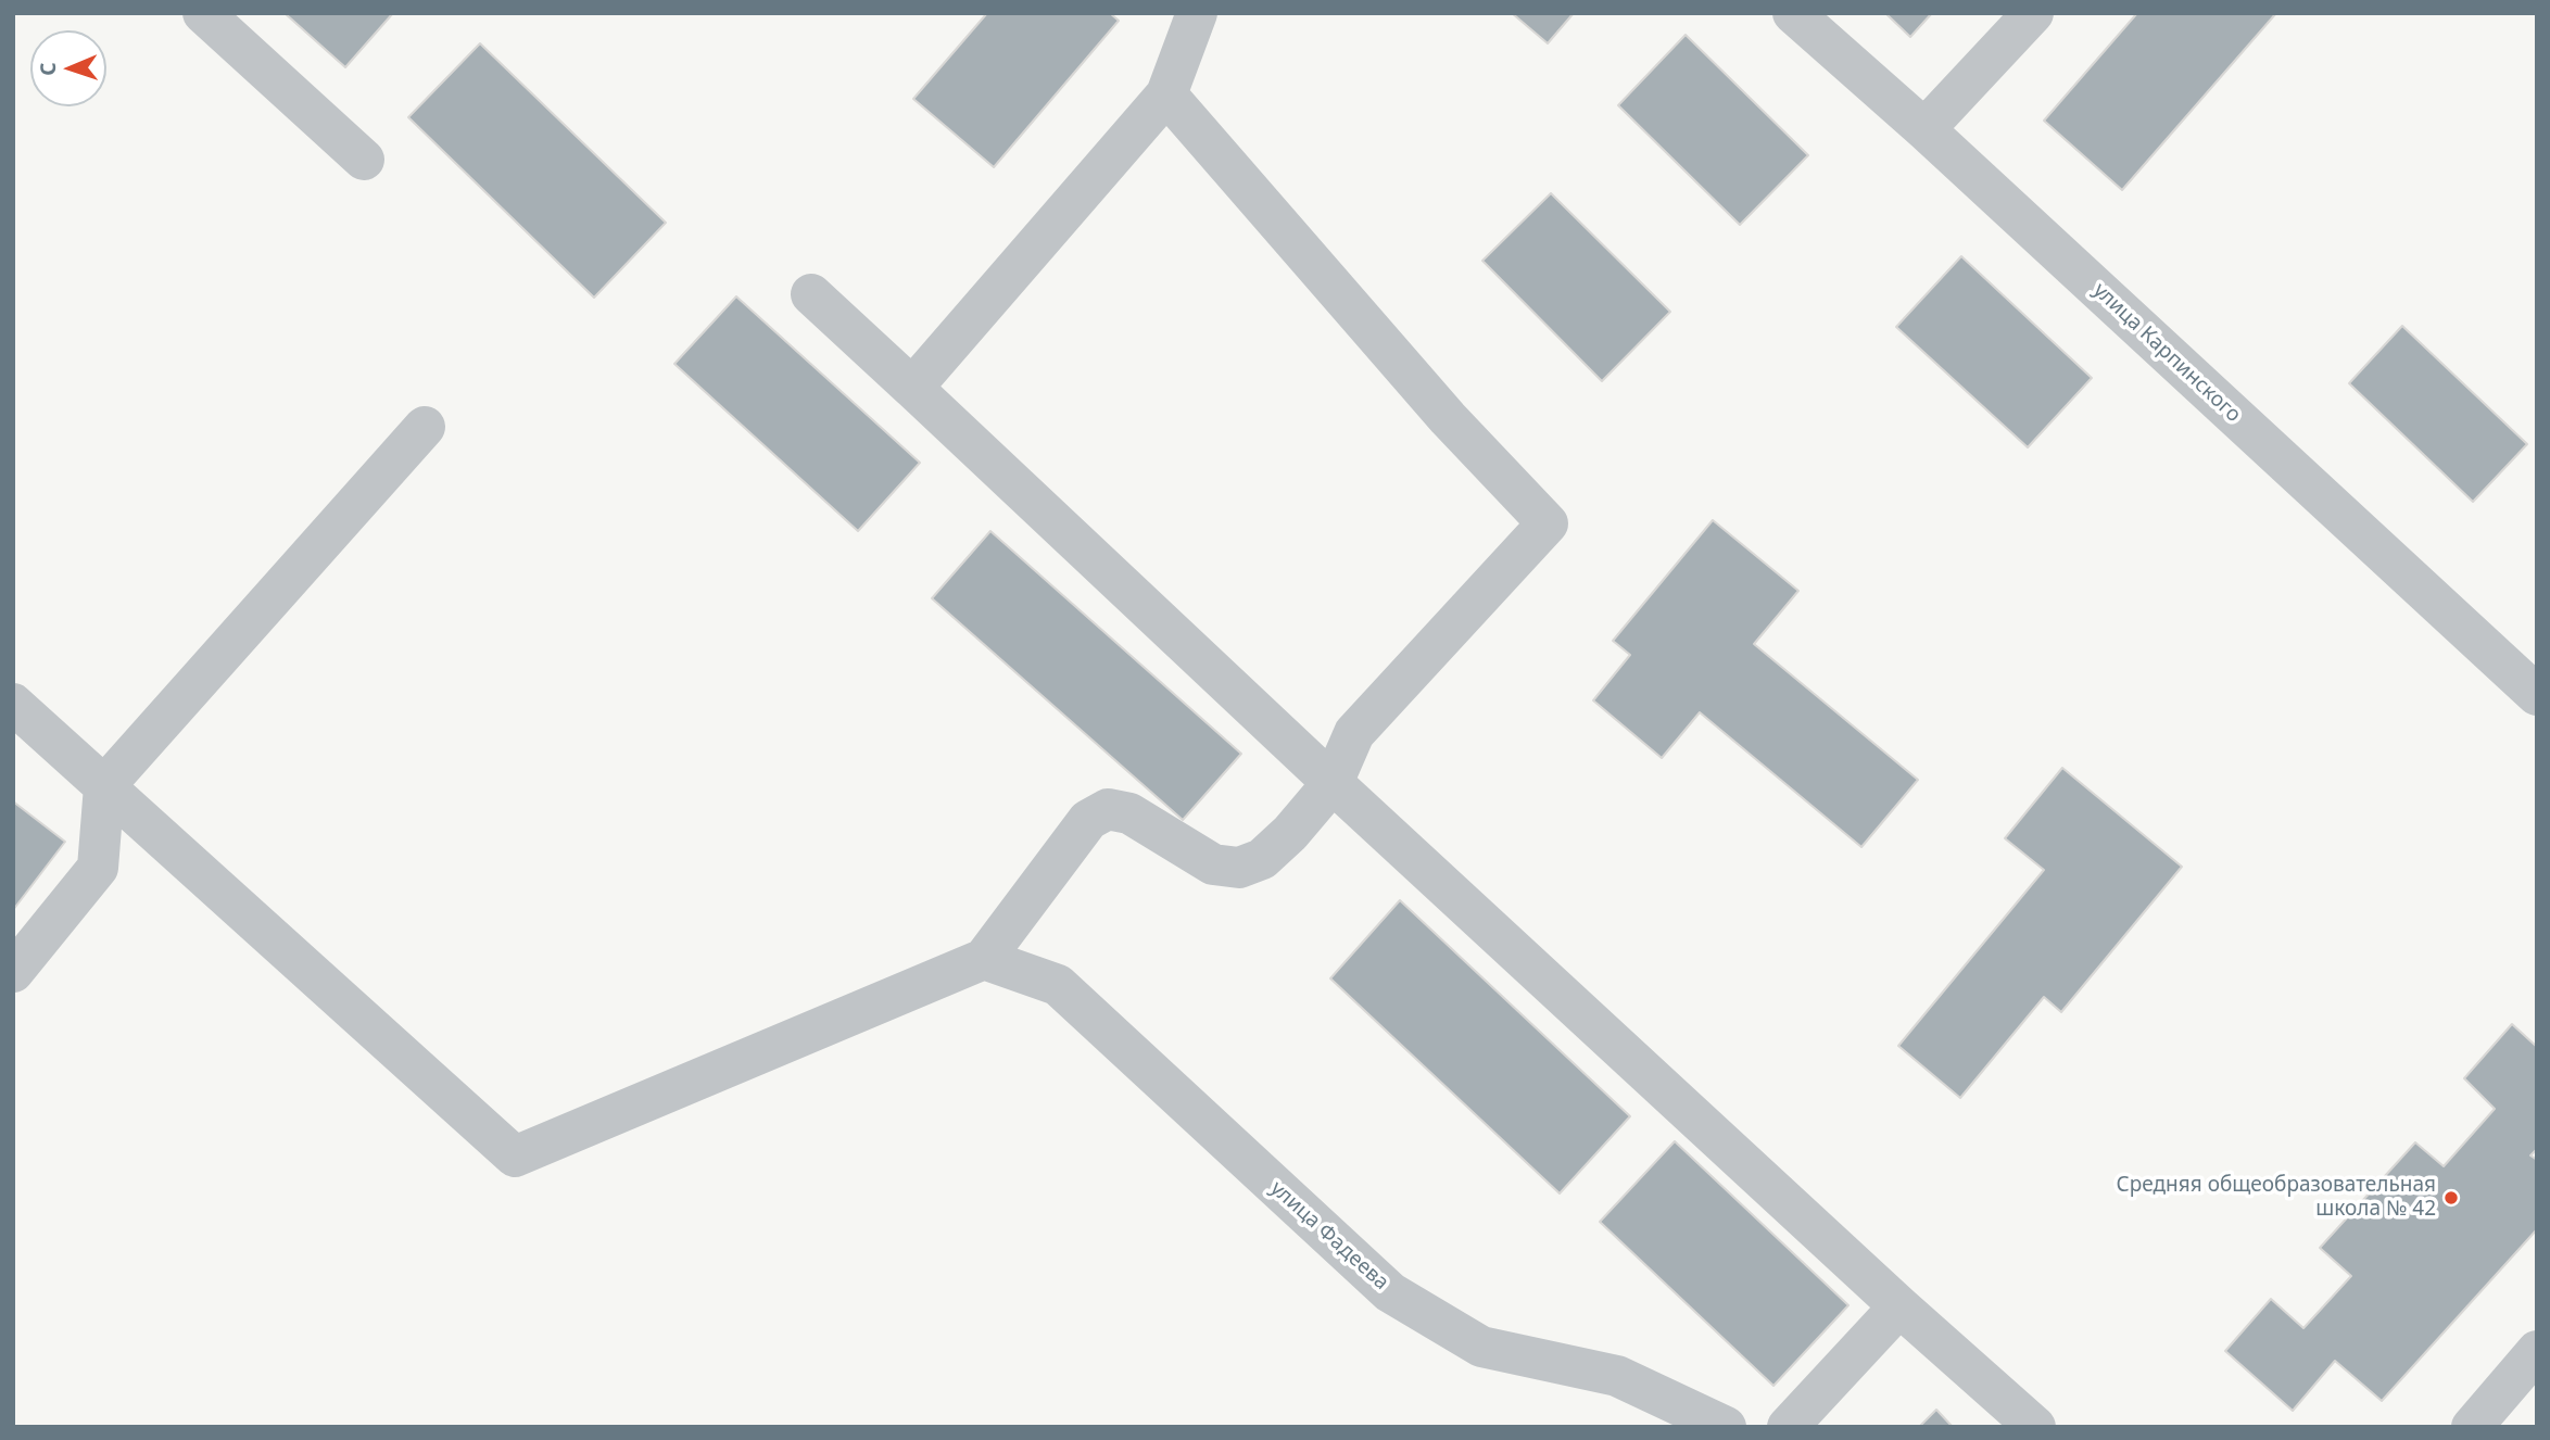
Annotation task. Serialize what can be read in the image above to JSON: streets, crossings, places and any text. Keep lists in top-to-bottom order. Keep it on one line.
{"streets":{"street":["улица Карпинского","улица Фадеева"]},"places":["Средняя общеобразовательная школа № 42"],"north":"left"}
